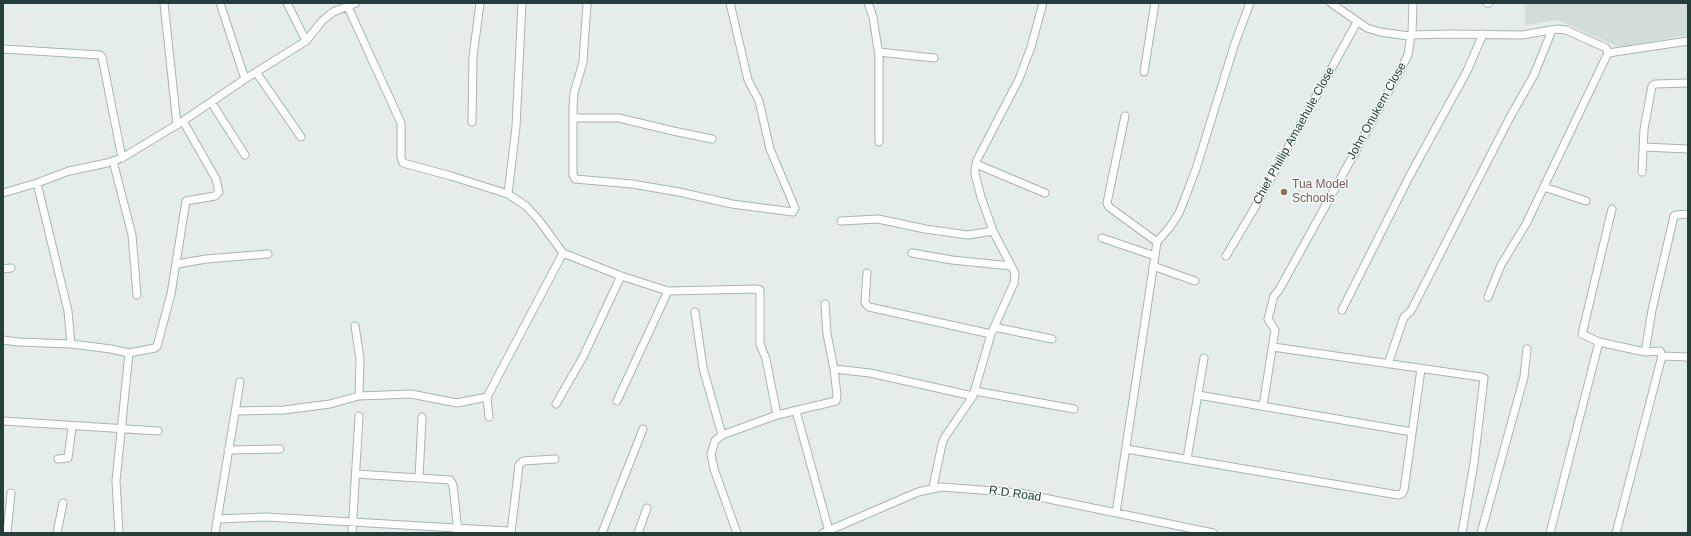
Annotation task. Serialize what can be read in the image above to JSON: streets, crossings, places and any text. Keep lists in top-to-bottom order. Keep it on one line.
{"streets":{"street":["John Onukem Close","Chief Phillip Amaehule Close","R.D Road"]},"places":["Tua Model Schools"]}
